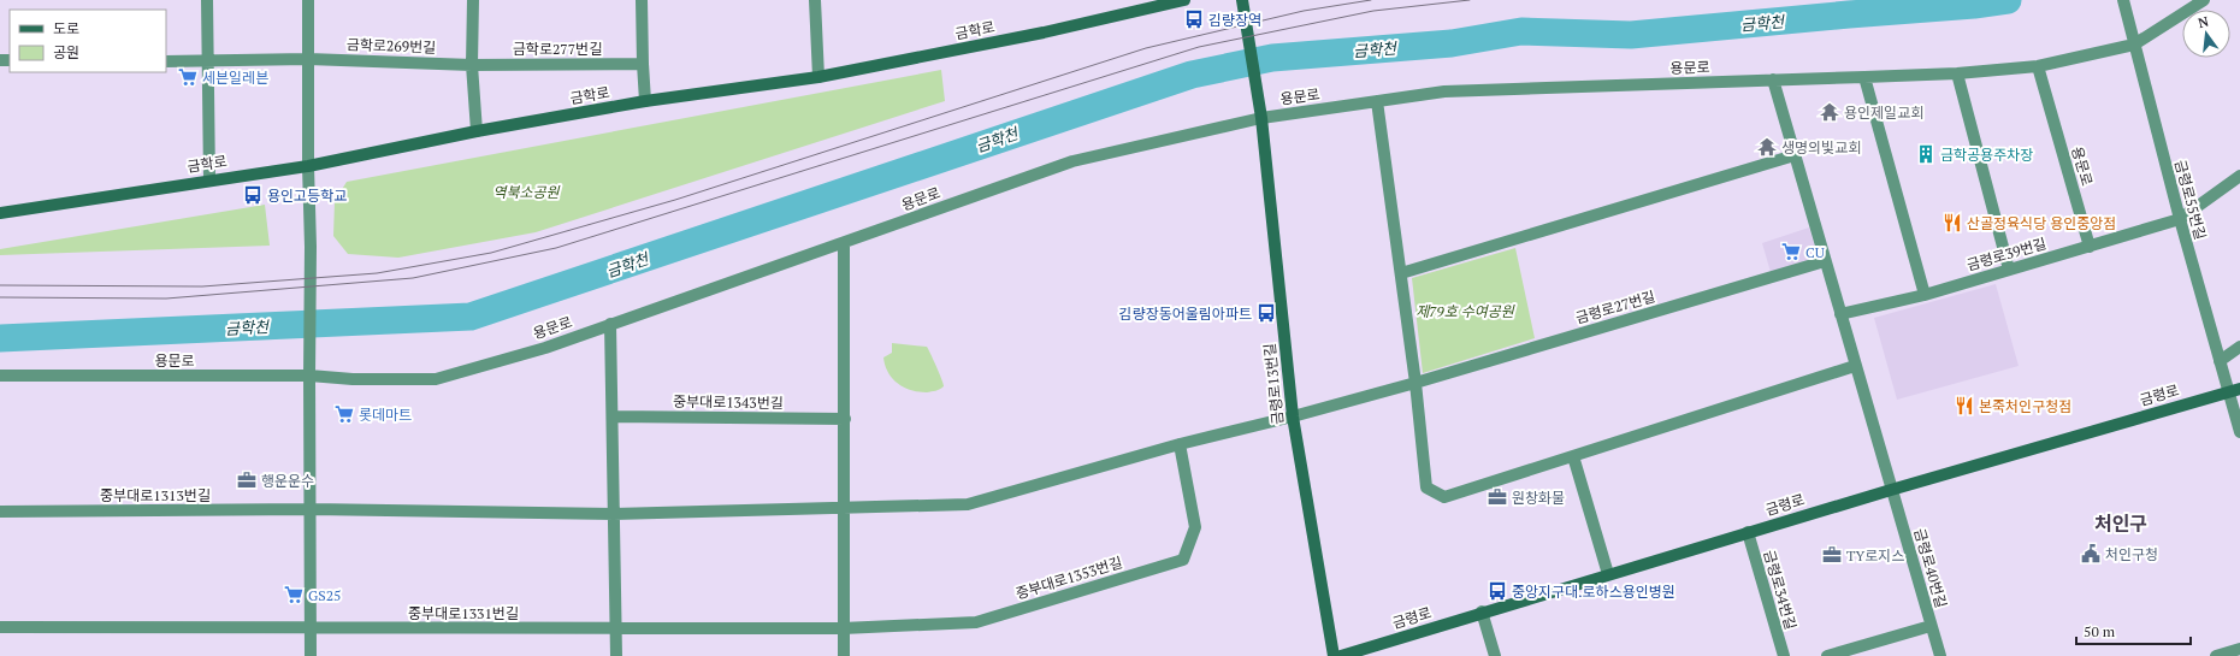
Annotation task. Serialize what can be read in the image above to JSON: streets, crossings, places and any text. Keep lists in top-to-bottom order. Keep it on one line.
{"streets":{"main road":["금학로","금령로13번길","금령로"],"street":["금학로269번길","금학로277번길","용문로","금령로55번길","금령로39번길","금령로27번길","중부대로1343번길","중부대로1313번길","금령로40번길","중부대로1353번길","금령로34번길","중부대로1331번길"]},"crossings":[["금학로269번길","금학로277번길"],["용문로","금령로55번길"],["용문로","금령로39번길"],["용문로","금령로13번길"],["금령로55번길","금령로39번길"],["금령로55번길","금령로"],["금령로27번길","금령로13번길"],["금령로","금령로40번길"],["금령로","금령로34번길"]],"districts":["처인구"],"water":["금학천"],"parks":["역북소공원","제79호 수여공원"],"places":{"bus stop":["김량장역","용인고등학교","김량장동어울림아파트","중앙지구대.로하스용인병원"],"supermarket":["세븐일레븐","CU","롯데마트","GS25"],"temple":["용인제일교회","생명의빛교회"],"building":["금학공용주차장"],"restaurant":["산골정육식당 용인중앙점","본죽처인구청점"],"office":["행운운수","원창화물","TY로지스"],"public building":["처인구청"]},"legend":["도로","공원"],"scale_bar":"50 m","north":"top"}
